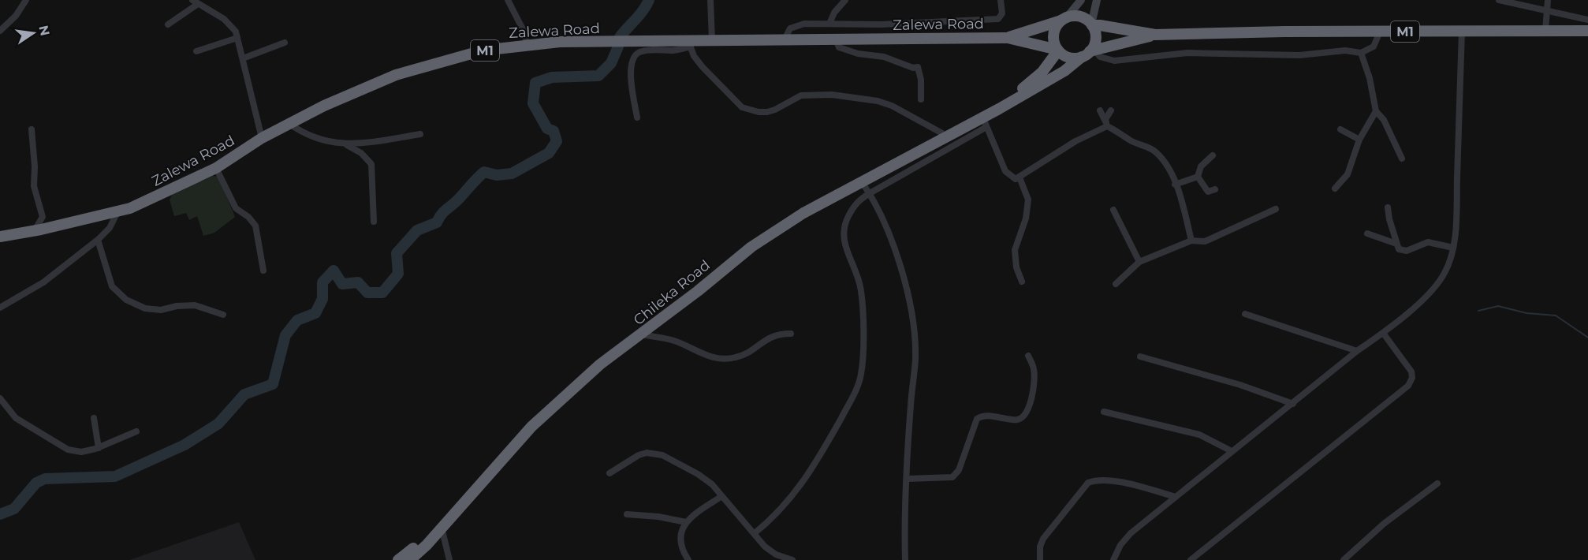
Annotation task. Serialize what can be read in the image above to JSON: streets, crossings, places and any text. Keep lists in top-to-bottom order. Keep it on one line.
{"streets":{"highway":["Zalewa Road","M1","Chileka Road"]},"crossings":[["Zalewa Road","M1"],["Zalewa Road","Chileka Road"],["M1","Chileka Road"]],"north":"right"}
